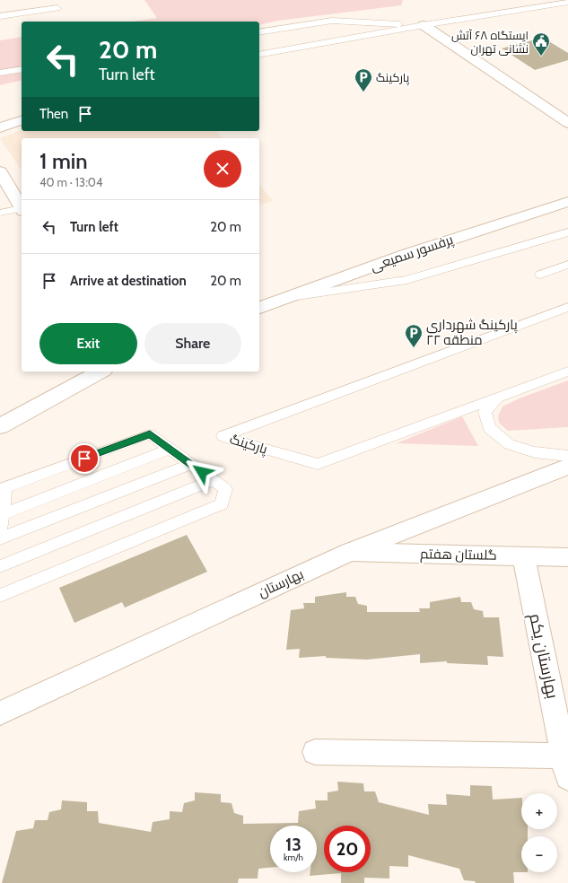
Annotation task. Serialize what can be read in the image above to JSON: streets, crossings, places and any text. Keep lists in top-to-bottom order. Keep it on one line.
{"streets":{"main road":["پرفسور سمیعی","گلستان هفتم","بهارستان","بهارستان یکم"],"lane":["پارکینگ"]},"crossings":[["گلستان هفتم","بهارستان"],["گلستان هفتم","بهارستان یکم"]],"places":{"public building":["ایستگاه ۶۸ آتش نشانی تهران"],"parking":["پارکینگ","پارکینگ شهرداری منطقه ۲۲"]},"page":{"turn":["20 m","Turn left"],"then":"Then","heading":["1 min","40 m · 13:04"],"list":[{"name":"Turn left","value":"20 m"},{"name":"Arrive at destination","value":"20 m"}],"buttons":["Exit","Share"],"map_buttons":["+","−"],"speed":"13 km/h","limit":"20"}}
